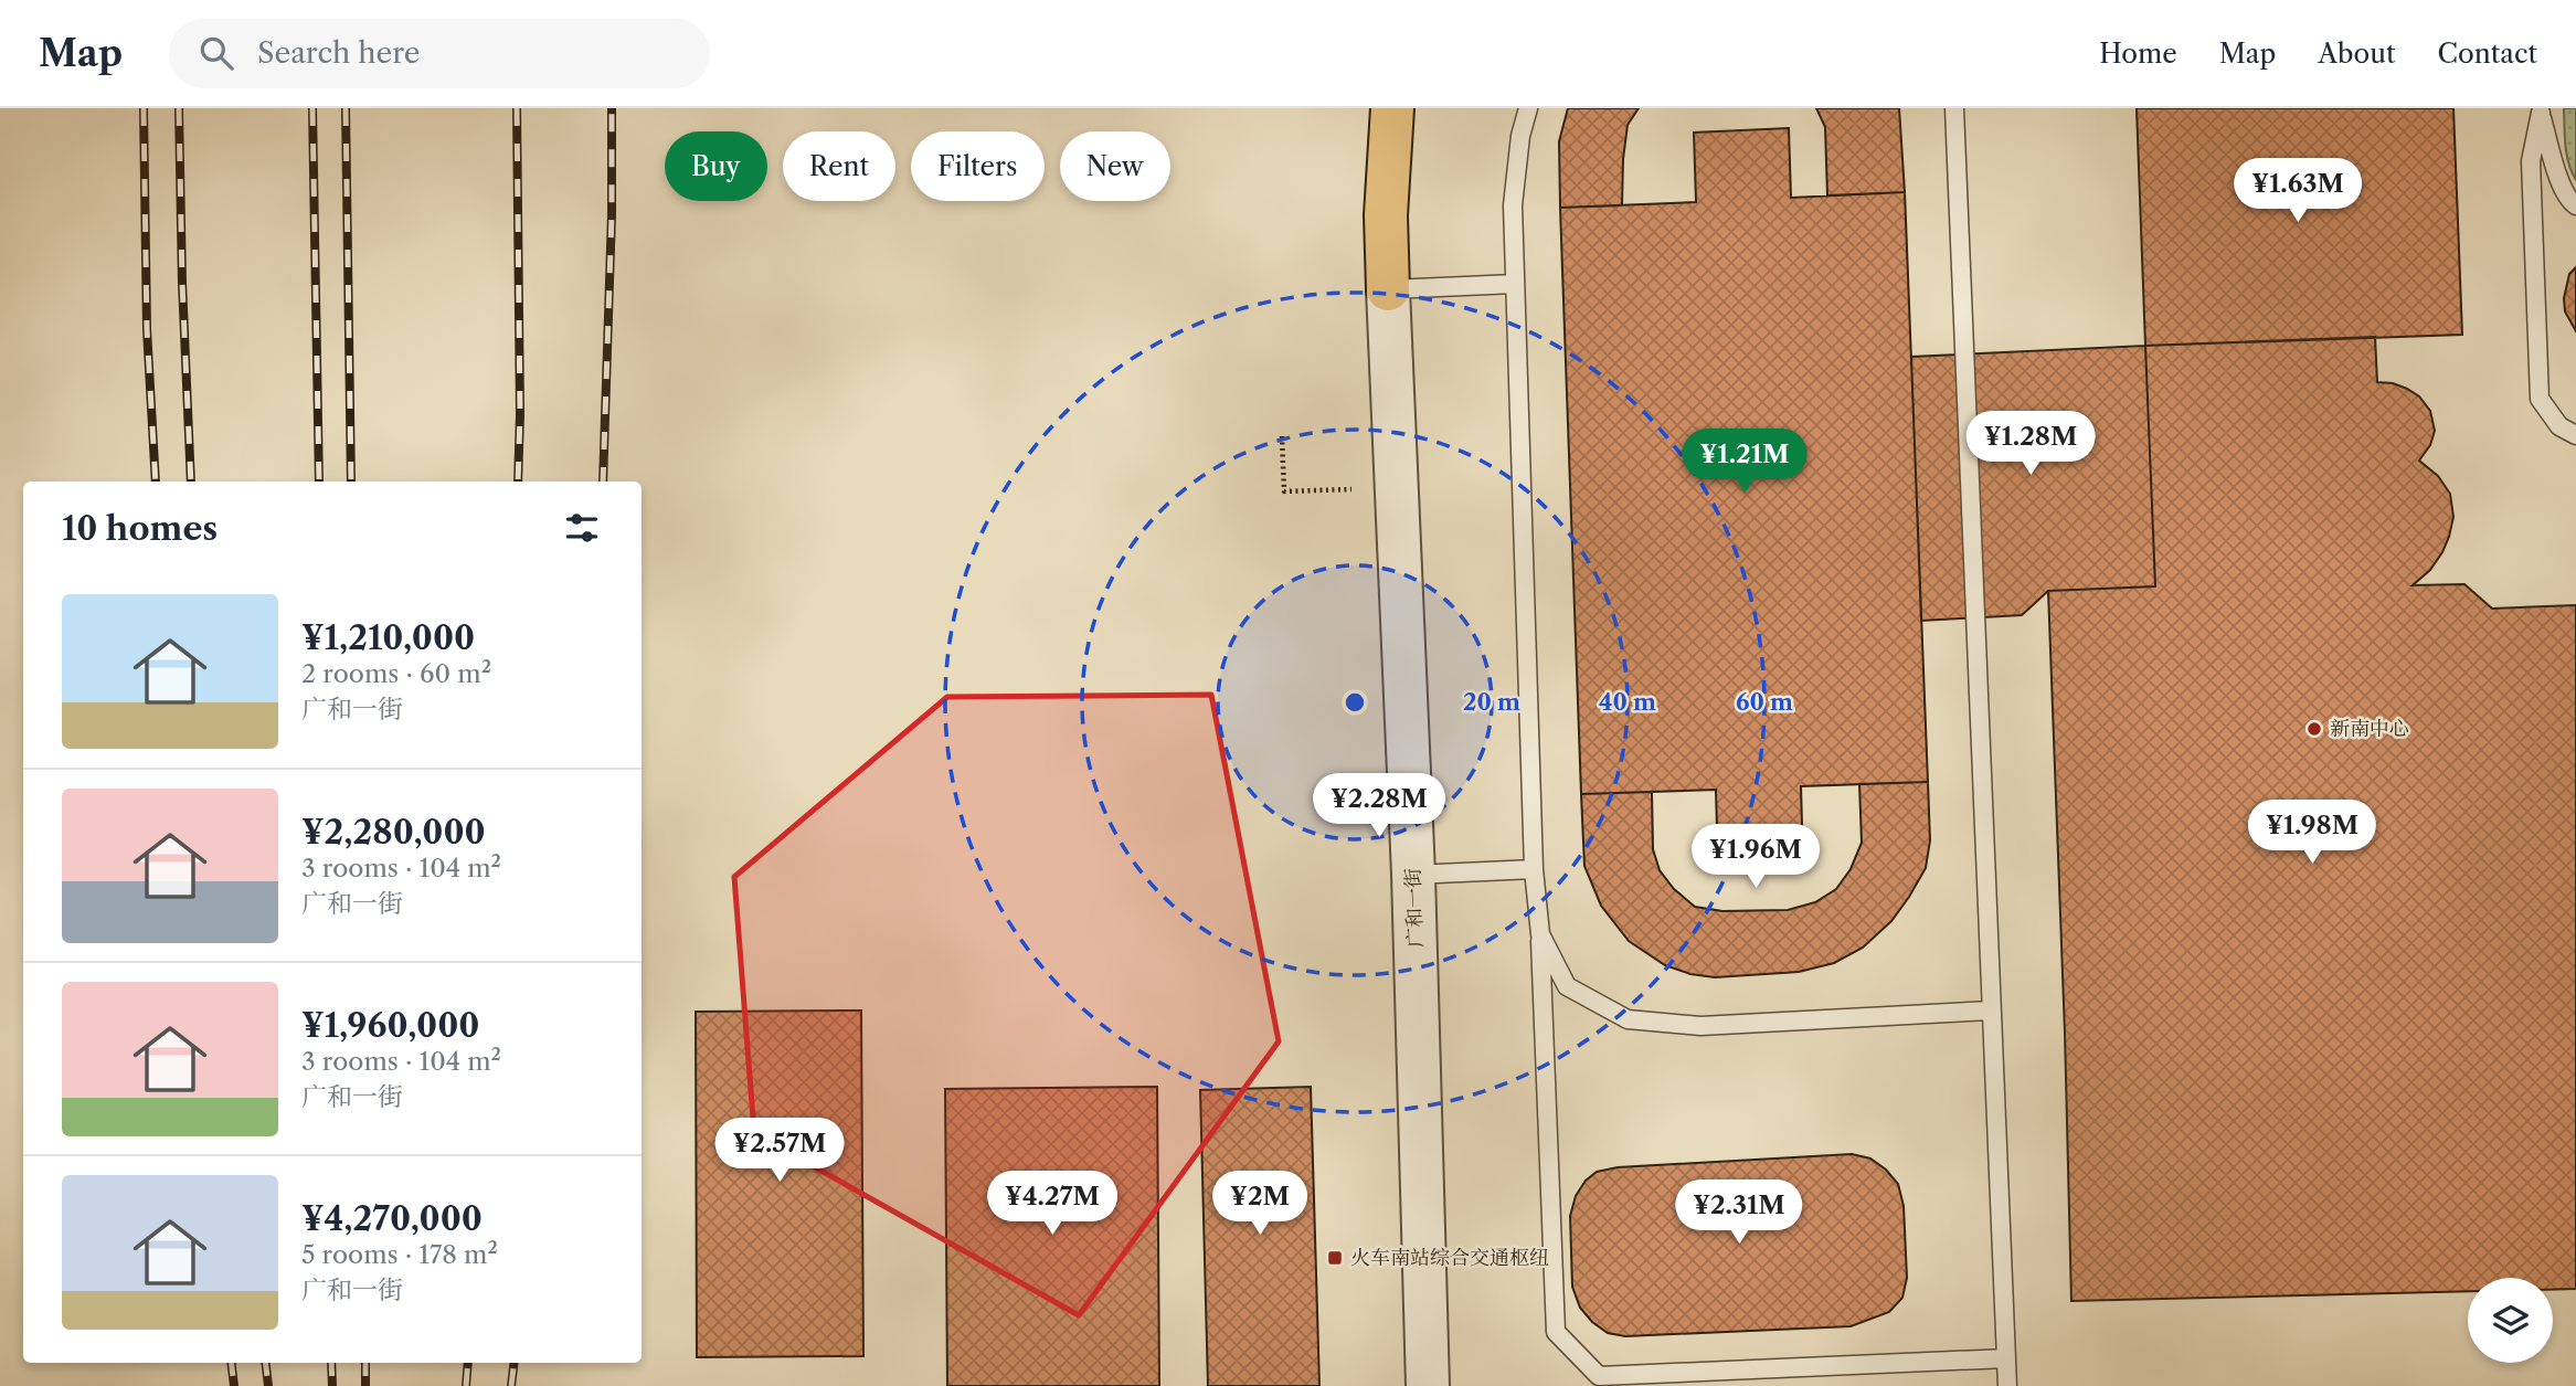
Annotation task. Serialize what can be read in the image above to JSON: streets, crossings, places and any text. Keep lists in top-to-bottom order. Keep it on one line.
{"streets":{"street":["广和一街"]},"places":{"other":["新南中心"],"transit":["火车南站综合交通枢纽"]},"page":{"header":"Map","search":"Search here","nav":["Home","Map","About","Contact"],"chip":["Buy","Rent","Filters","New"],"price":["¥1.63M","¥1.28M","¥1.21M","¥2.28M","¥1.98M","¥1.96M","¥2.57M","¥4.27M","¥2M","¥2.31M"],"heading":"10 homes","list":[{"name":"¥1,210,000","note":"2 rooms · 60 m² · 广和一街"},{"name":"¥2,280,000","note":"3 rooms · 104 m² · 广和一街"},{"name":"¥1,960,000","note":"3 rooms · 104 m² · 广和一街"},{"name":"¥4,270,000","note":"5 rooms · 178 m² · 广和一街"}]},"rings":["20 m","40 m","60 m"]}
